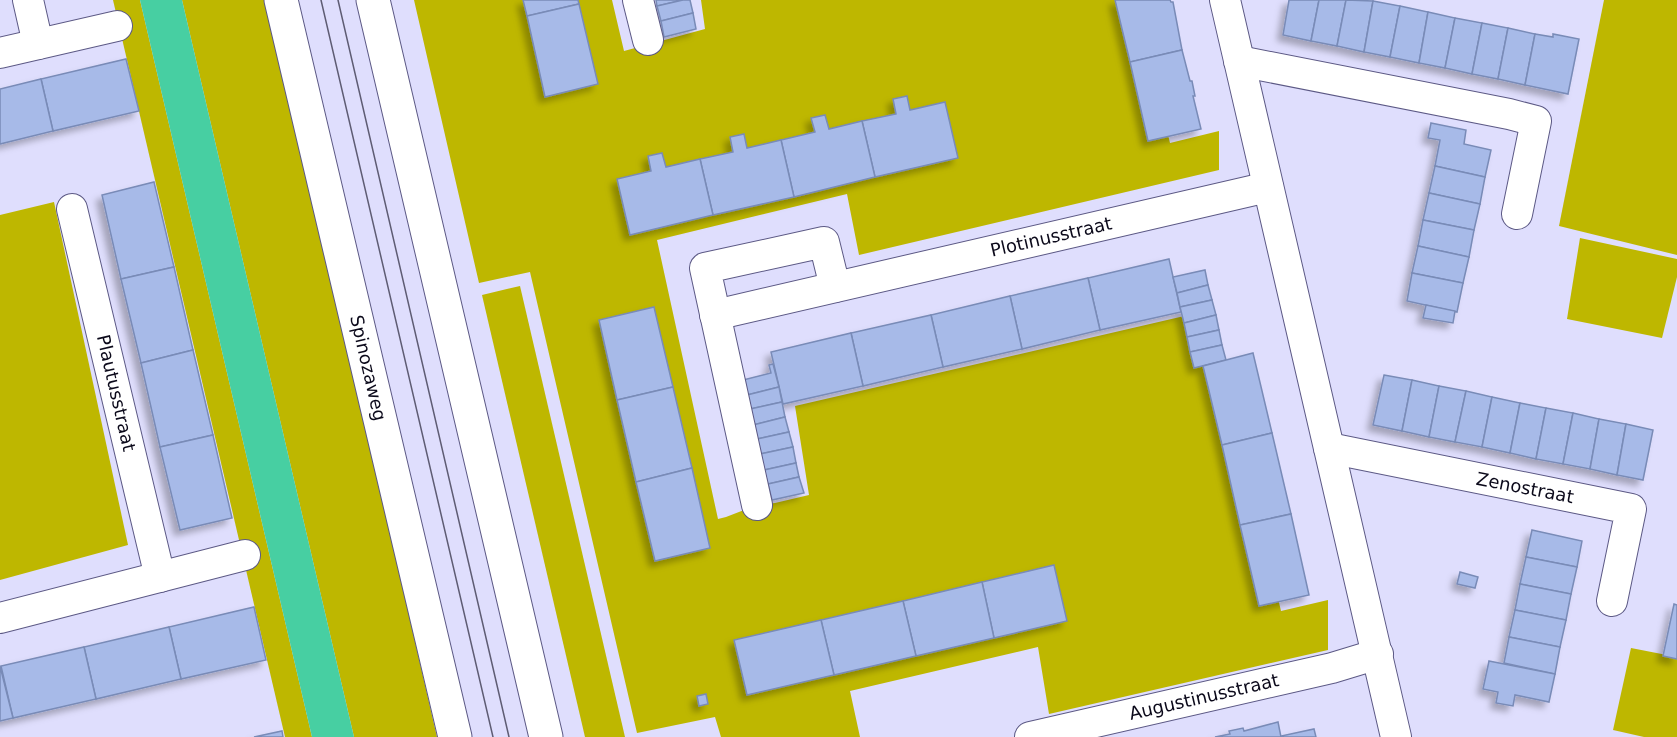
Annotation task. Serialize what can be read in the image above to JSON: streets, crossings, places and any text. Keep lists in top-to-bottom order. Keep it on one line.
{"streets":{"main road":["Spinozaweg"],"street":["Plotinusstraat","Plautusstraat","Zenostraat","Augustinusstraat"]}}
